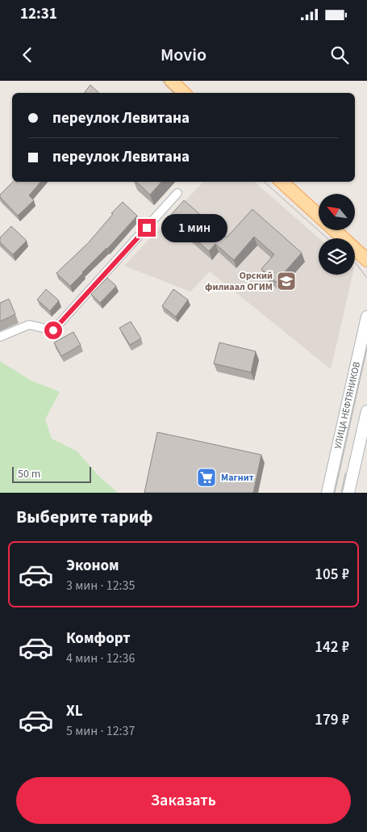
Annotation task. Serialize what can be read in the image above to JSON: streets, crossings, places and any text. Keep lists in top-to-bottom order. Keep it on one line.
{"streets":{"main road":["УЛИЦА НЕФТЯНИКОВ"]},"places":{"school or university":["Орский филиаал ОГИМ"],"supermarket":["Магнит"]},"scale_bar":"50 m","north":"top left","page":{"status":"12:31","header":"Movio","banner":["переулок Левитана","переулок Левитана"],"bubble":"1 мин","scale":"50 m","heading":"Выберите тариф","list":[{"name":"Эконом","note":"3 мин · 12:35","value":"105 ₽"},{"name":"Комфорт","note":"4 мин · 12:36","value":"142 ₽"},{"name":"XL","note":"5 мин · 12:37","value":"179 ₽"}],"buttons":"Заказать"}}
